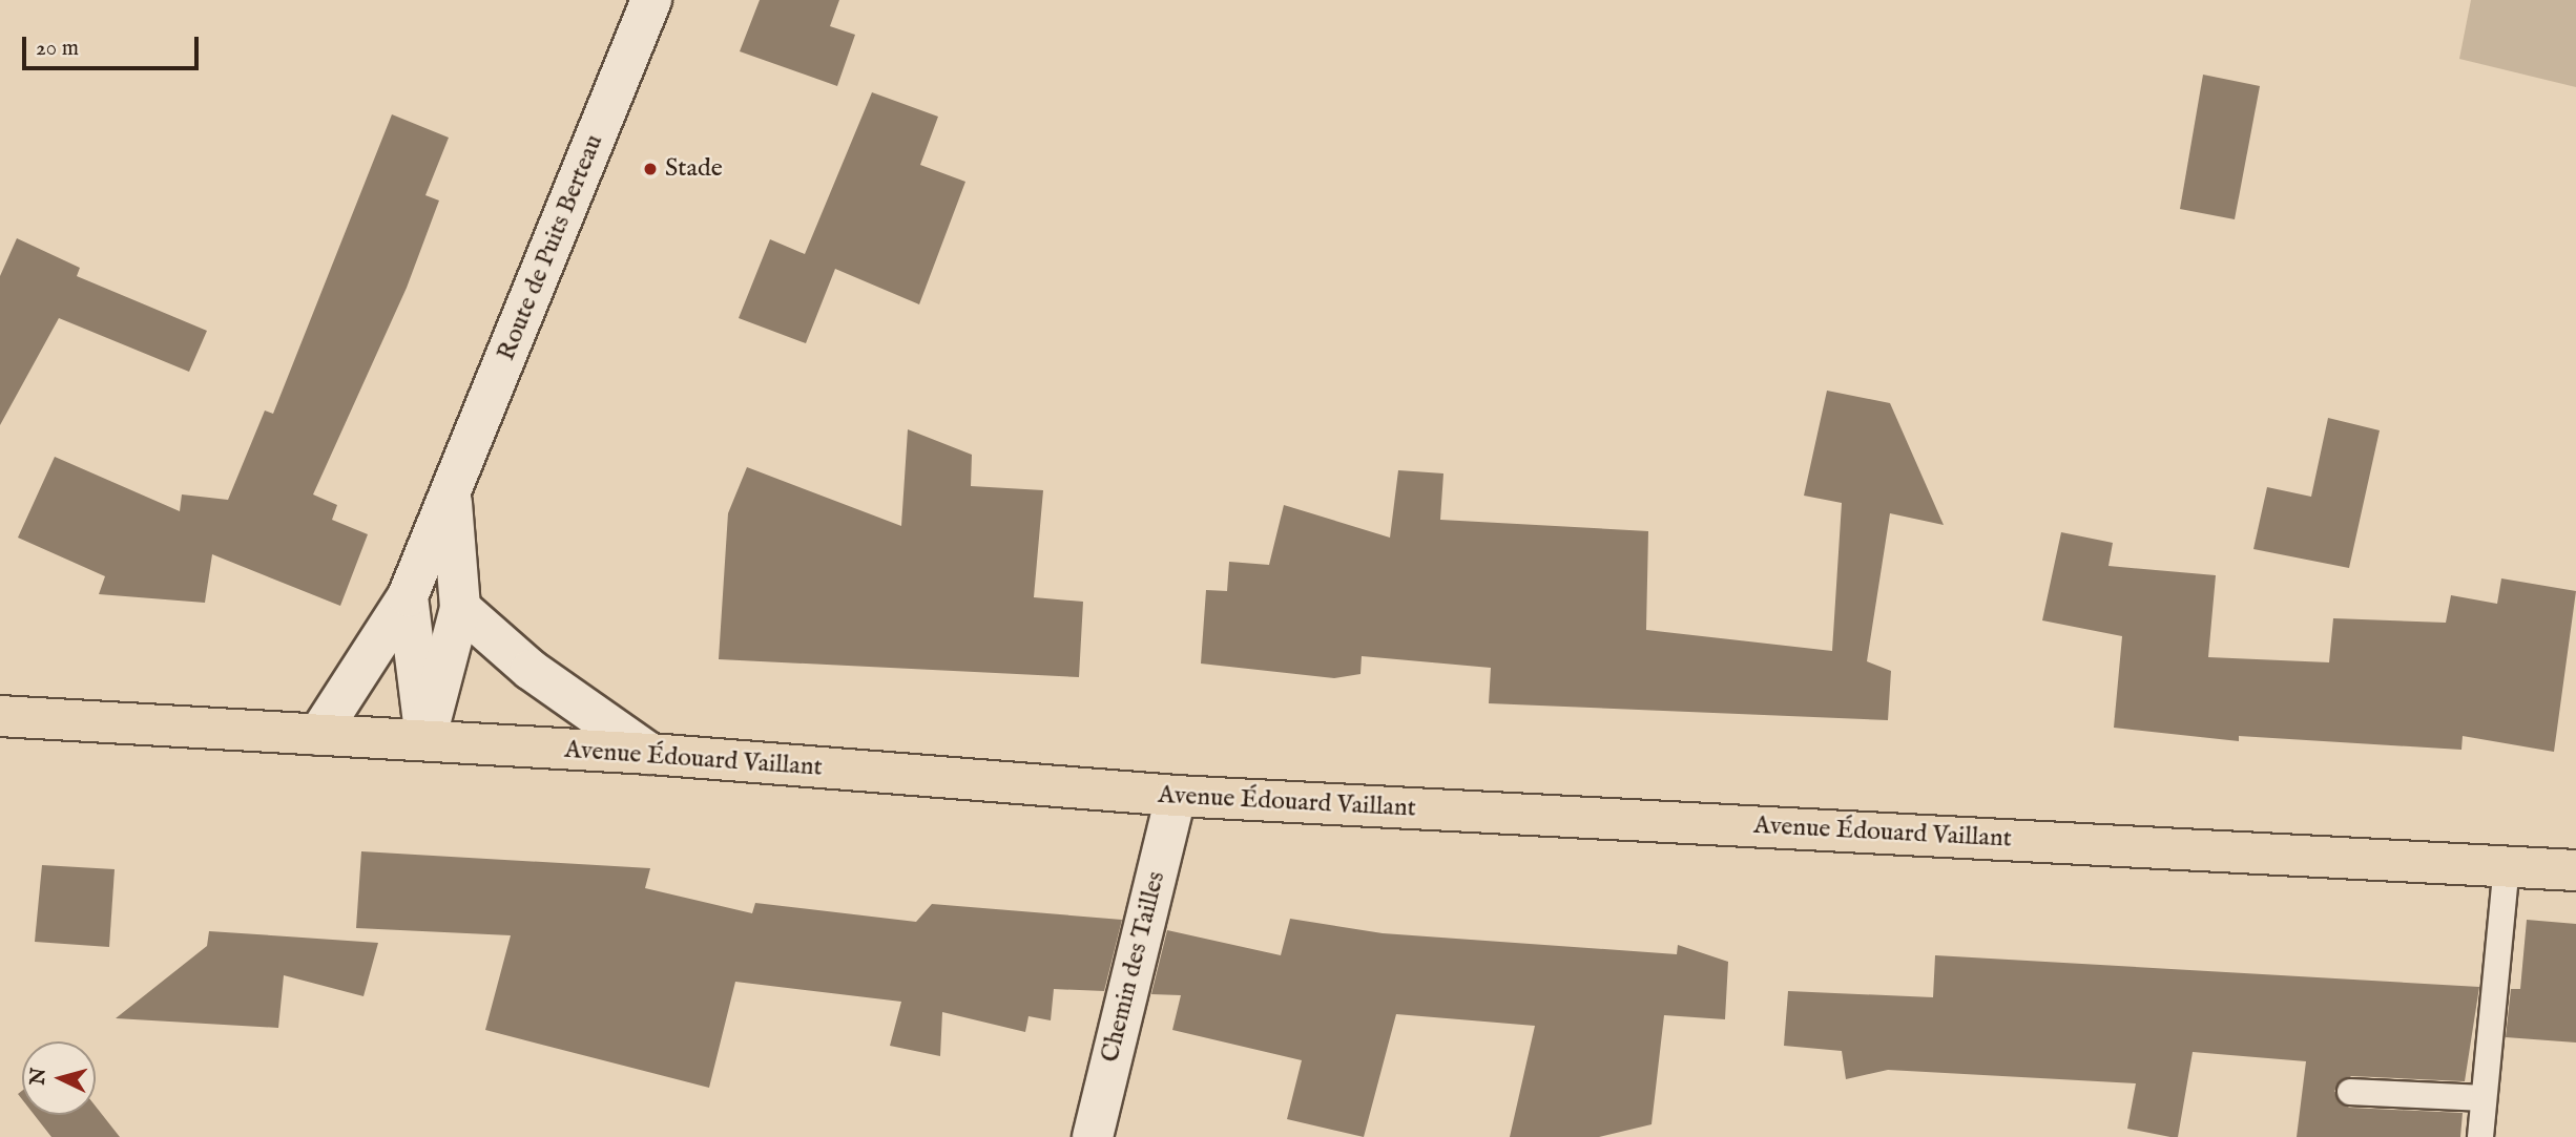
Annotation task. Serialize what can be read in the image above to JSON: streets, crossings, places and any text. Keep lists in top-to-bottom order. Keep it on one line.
{"streets":{"main road":["Avenue Édouard Vaillant"],"street":["Route de Puits Berteau","Chemin des Tailles"]},"crossings":[["Route de Puits Berteau","Avenue Édouard Vaillant"],["Avenue Édouard Vaillant","Chemin des Tailles"]],"places":["Stade"],"scale_bar":"20 m","north":"left"}
